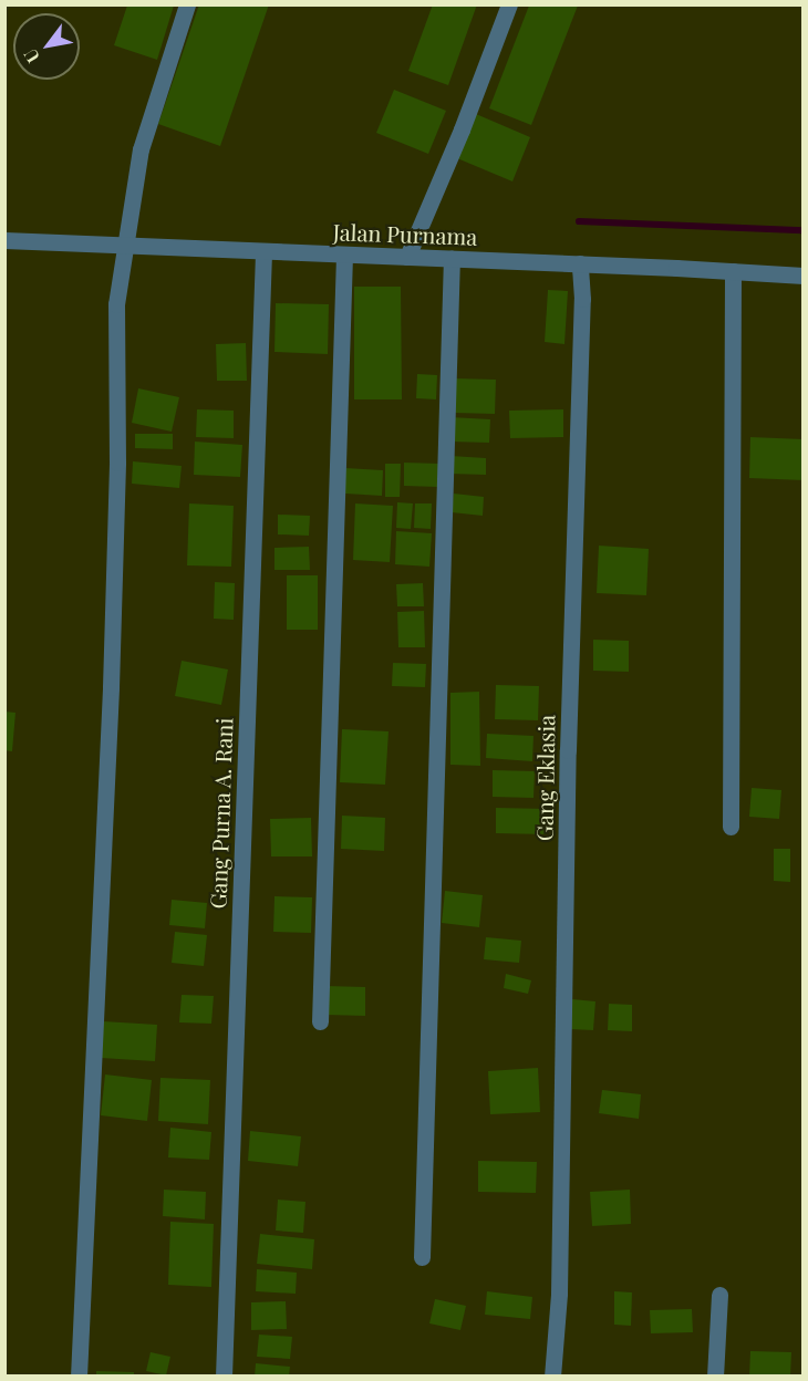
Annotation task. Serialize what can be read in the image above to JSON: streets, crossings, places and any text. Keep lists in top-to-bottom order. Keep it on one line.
{"streets":{"street":["Jalan Purnama","Gang Eklasia","Gang Purna A. Rani"]},"crossings":[["Jalan Purnama","Gang Eklasia"],["Jalan Purnama","Gang Purna A. Rani"]],"north":"bottom left"}
